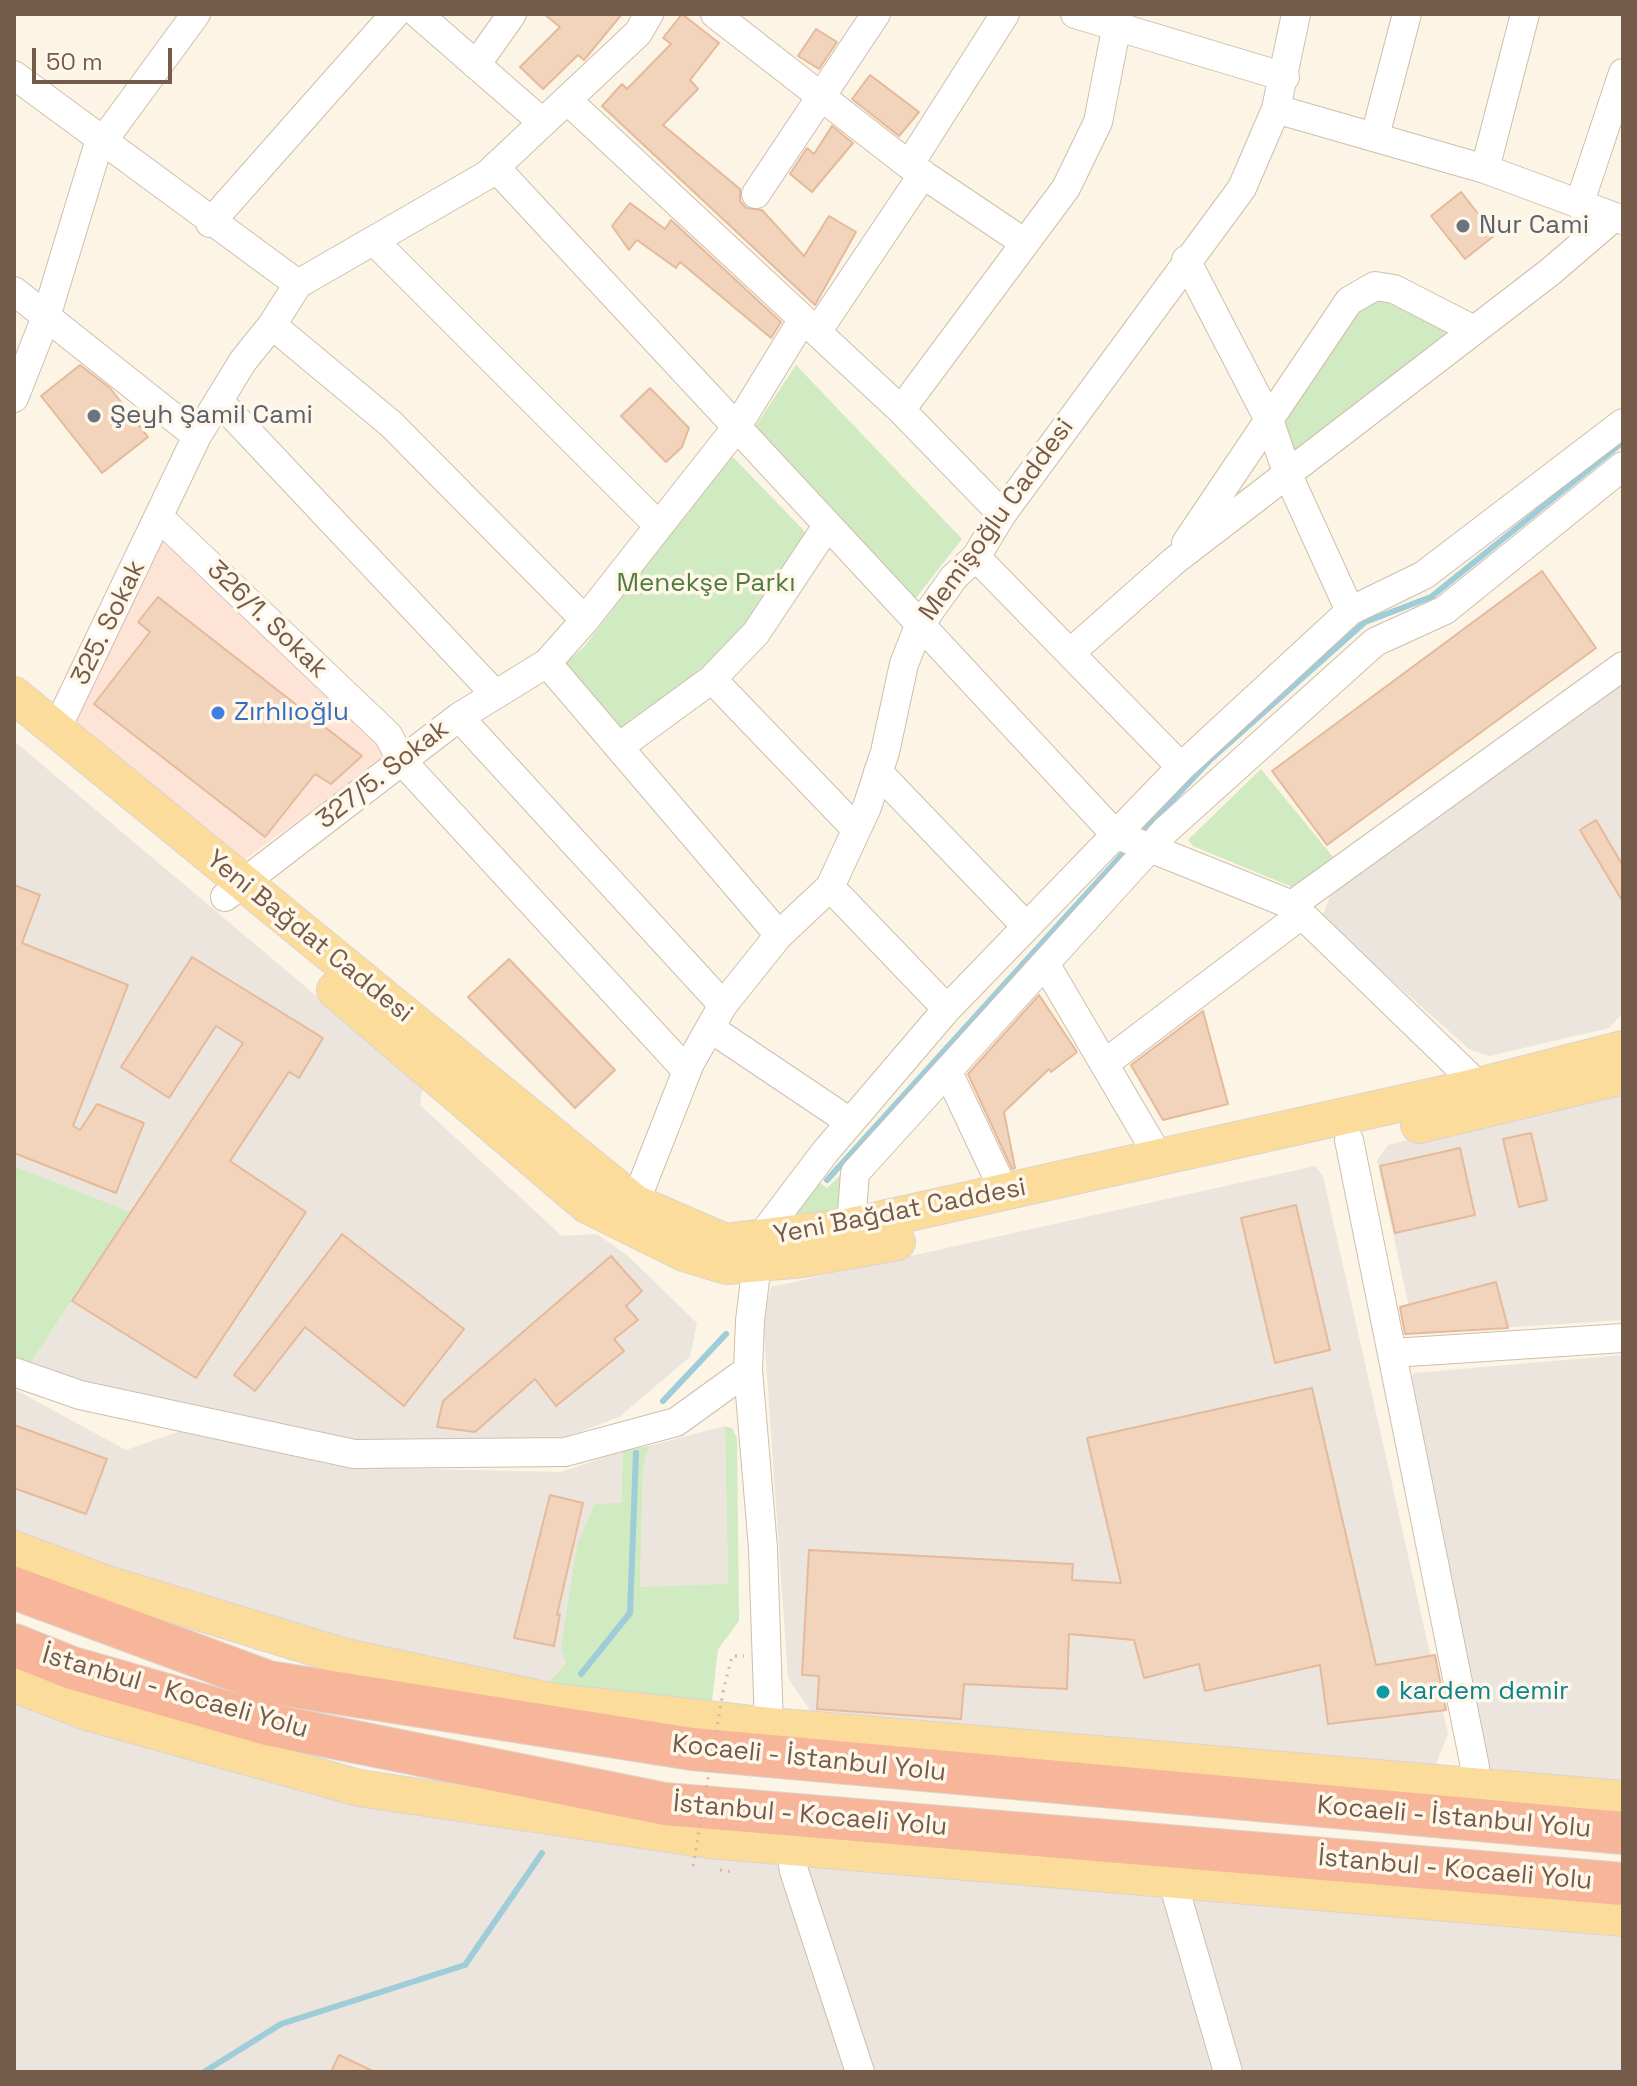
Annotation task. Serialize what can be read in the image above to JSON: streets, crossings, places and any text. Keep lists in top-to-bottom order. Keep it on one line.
{"streets":{"highway":["İstanbul - Kocaeli Yolu","Kocaeli - İstanbul Yolu"],"main road":["Yeni Bağdat Caddesi"],"street":["Memişoğlu Caddesi","326/1. Sokak","325. Sokak","327/5. Sokak"]},"crossings":[["Memişoğlu Caddesi","326/1. Sokak"],["Memişoğlu Caddesi","Yeni Bağdat Caddesi"],["326/1. Sokak","325. Sokak"],["326/1. Sokak","327/5. Sokak"],["325. Sokak","Yeni Bağdat Caddesi"],["327/5. Sokak","Yeni Bağdat Caddesi"]],"parks":["Menekşe Parkı"],"places":["Nur Cami","Şeyh Şamil Cami","Zırhlıoğlu","kardem demir"],"scale_bar":"50 m"}
